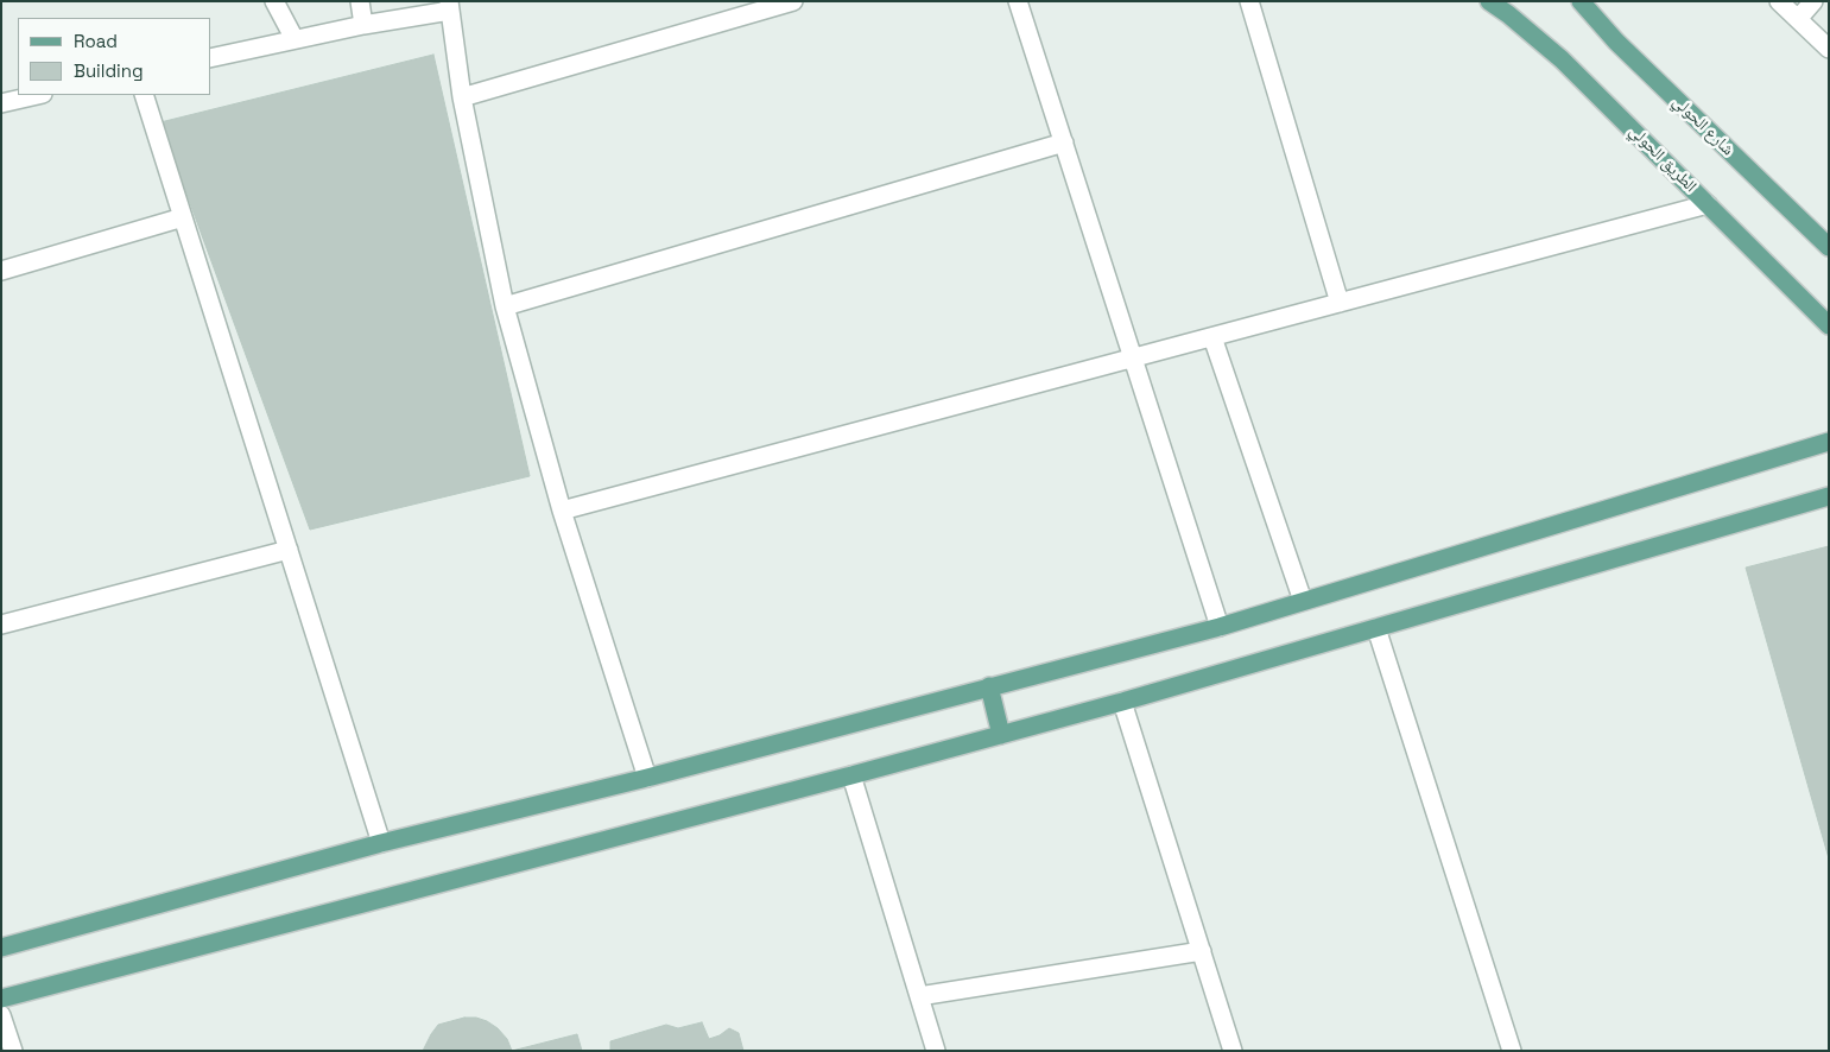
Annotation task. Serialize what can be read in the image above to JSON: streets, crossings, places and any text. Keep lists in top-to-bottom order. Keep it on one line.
{"streets":{"main road":["شارع الحولي","الطريق الحولي"]},"legend":["Road","Building"]}
